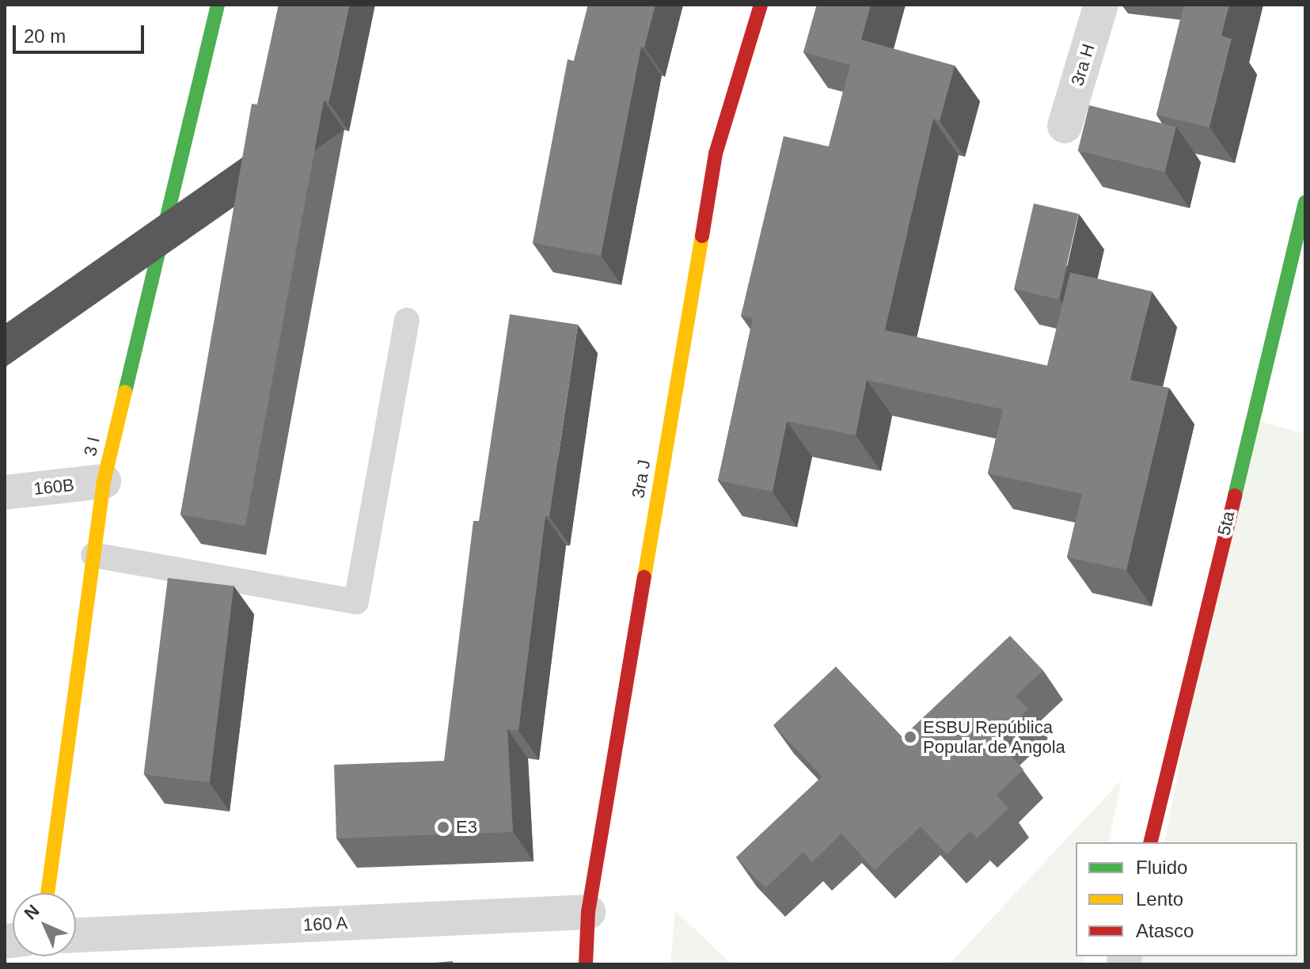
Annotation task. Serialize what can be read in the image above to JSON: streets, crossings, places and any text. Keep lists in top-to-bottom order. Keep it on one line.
{"streets":{"street":["3ra H","3 I","3ra J","160B","5ta","160 A"]},"crossings":[["3 I","160B"],["3ra J","160 A"]],"places":["ESBU República Popular de Angola","E3"],"legend":["Fluido","Lento","Atasco"],"scale_bar":"20 m","north":"top left"}
